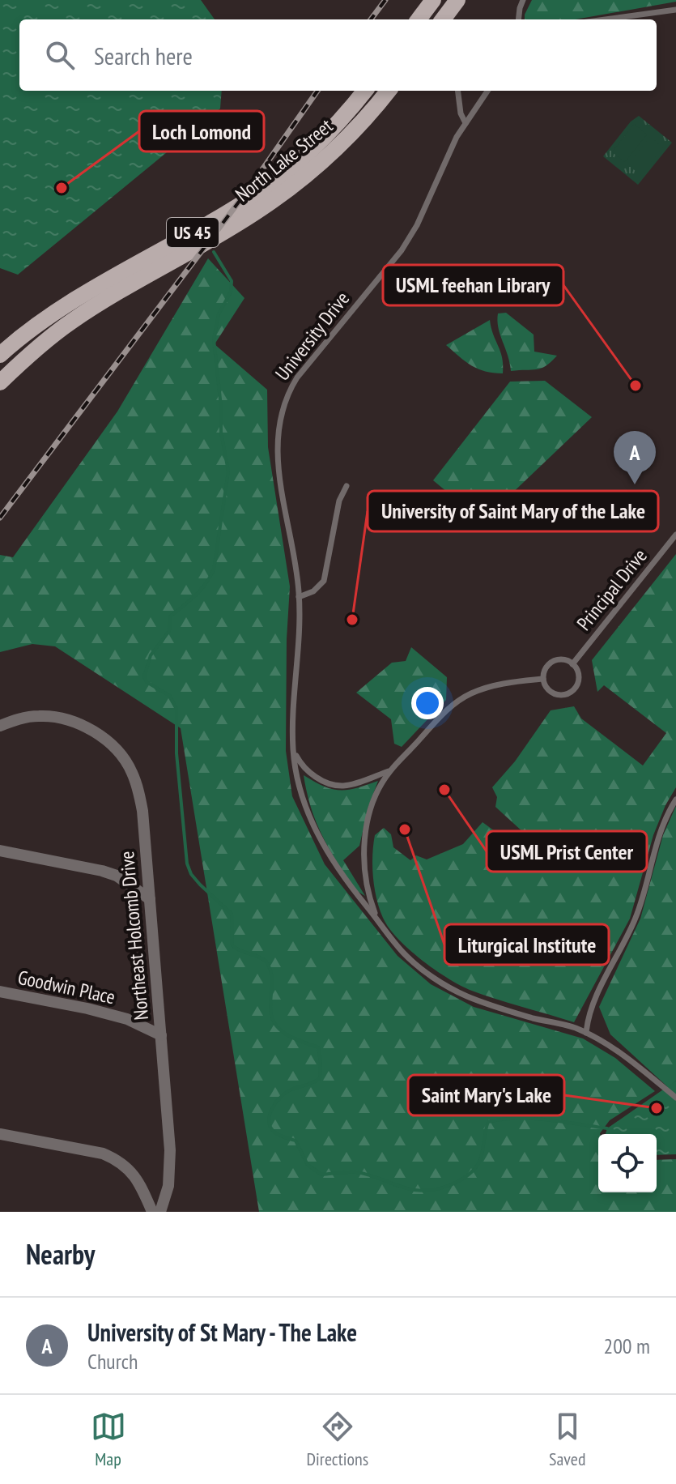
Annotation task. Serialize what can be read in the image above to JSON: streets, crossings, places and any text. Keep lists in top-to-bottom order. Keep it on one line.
{"streets":{"main road":["North Lake Street","US 45"],"street":["Northeast Holcomb Drive","Goodwin Place"],"lane":["University Drive","Principal Drive"]},"crossings":[["Northeast Holcomb Drive","Goodwin Place"]],"places":["Loch Lomond","USML feehan Library","University of Saint Mary of the Lake","USML Prist Center","Liturgical Institute","Saint Mary's Lake"],"page":{"search":"Search here","pins":"A","heading":"Nearby","list":[{"mark":"A","name":"University of St Mary - The Lake","note":"Church","value":"200 m"}],"nav":["Map","Directions","Saved"]}}
